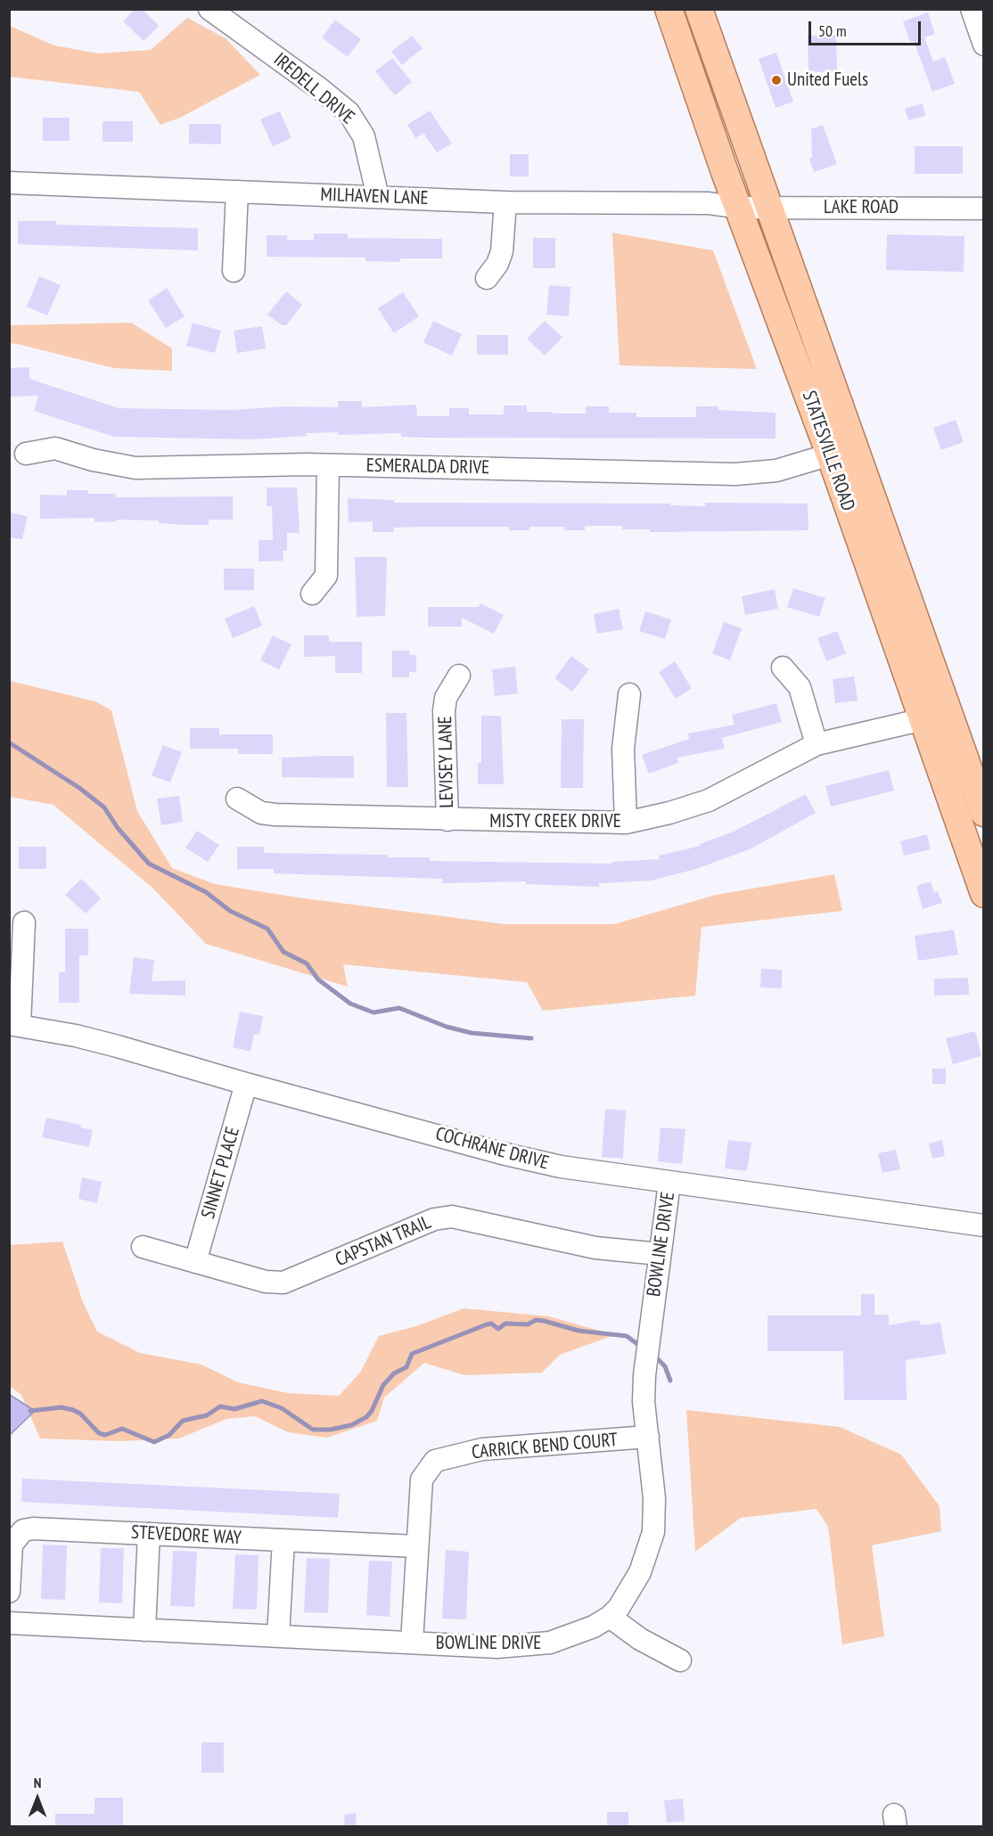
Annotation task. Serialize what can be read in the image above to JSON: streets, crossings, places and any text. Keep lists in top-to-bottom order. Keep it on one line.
{"streets":{"main road":["STATESVILLE ROAD"],"street":["IREDELL DRIVE","MILHAVEN LANE","LAKE ROAD","ESMERALDA DRIVE","LEVISEY LANE","MISTY CREEK DRIVE","COCHRANE DRIVE","SINNET PLACE","CAPSTAN TRAIL","BOWLINE DRIVE","CARRICK BEND COURT","STEVEDORE WAY"]},"crossings":[["IREDELL DRIVE","MILHAVEN LANE"],["MILHAVEN LANE","LAKE ROAD"],["MILHAVEN LANE","STATESVILLE ROAD"],["LAKE ROAD","STATESVILLE ROAD"],["STATESVILLE ROAD","ESMERALDA DRIVE"],["STATESVILLE ROAD","MISTY CREEK DRIVE"],["LEVISEY LANE","MISTY CREEK DRIVE"],["COCHRANE DRIVE","SINNET PLACE"],["COCHRANE DRIVE","BOWLINE DRIVE"],["SINNET PLACE","CAPSTAN TRAIL"],["CAPSTAN TRAIL","BOWLINE DRIVE"],["BOWLINE DRIVE","CARRICK BEND COURT"],["CARRICK BEND COURT","STEVEDORE WAY"]],"places":["United Fuels"],"scale_bar":"50 m","north":"top"}
